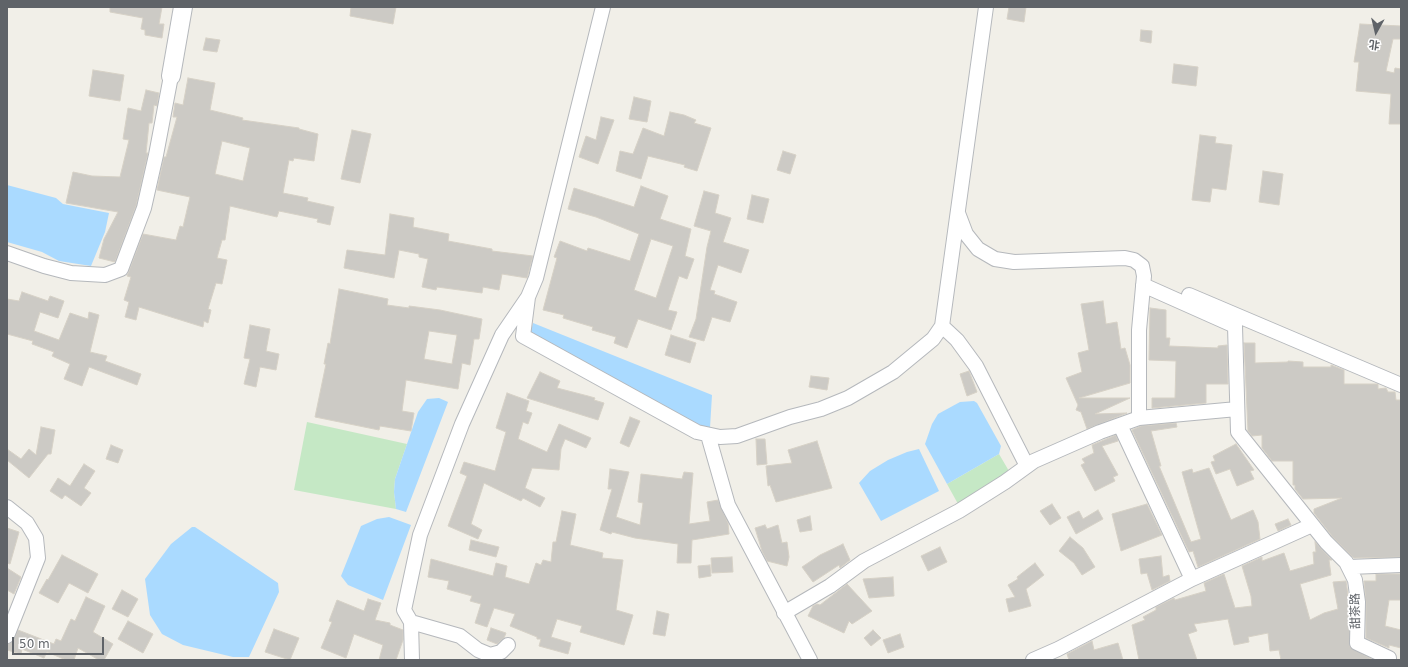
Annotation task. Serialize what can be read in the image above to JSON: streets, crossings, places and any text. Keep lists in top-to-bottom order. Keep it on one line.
{"streets":{"street":["甜茶路"]},"scale_bar":"50 m","north":"bottom"}
